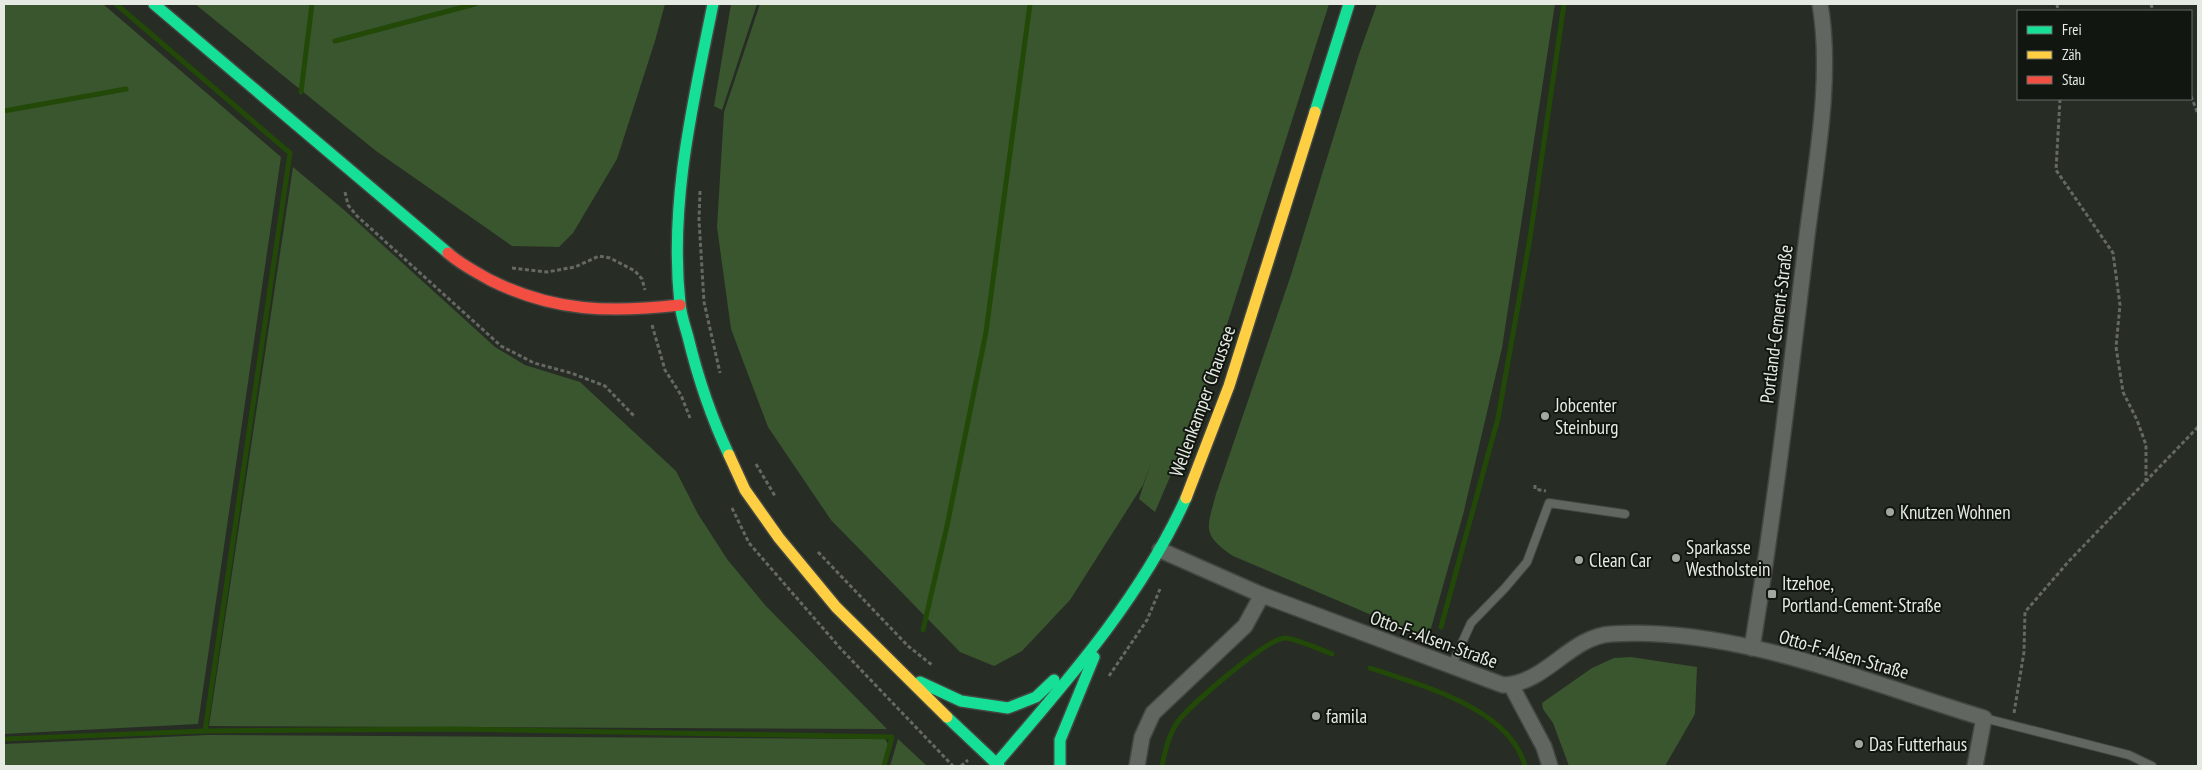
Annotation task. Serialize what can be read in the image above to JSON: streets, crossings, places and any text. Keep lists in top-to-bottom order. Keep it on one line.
{"streets":{"main road":["Wellenkamper Chaussee"],"street":["Portland-Cement-Straße","Otto-F.-Alsen-Straße"]},"crossings":[["Portland-Cement-Straße","Otto-F.-Alsen-Straße"],["Wellenkamper Chaussee","Otto-F.-Alsen-Straße"]],"places":{"other":["Jobcenter Steinburg","Knutzen Wohnen","Sparkasse Westholstein","Clean Car","famila","Das Futterhaus"],"transit":["Itzehoe, Portland-Cement-Straße"]},"legend":["Frei","Zäh","Stau"]}
